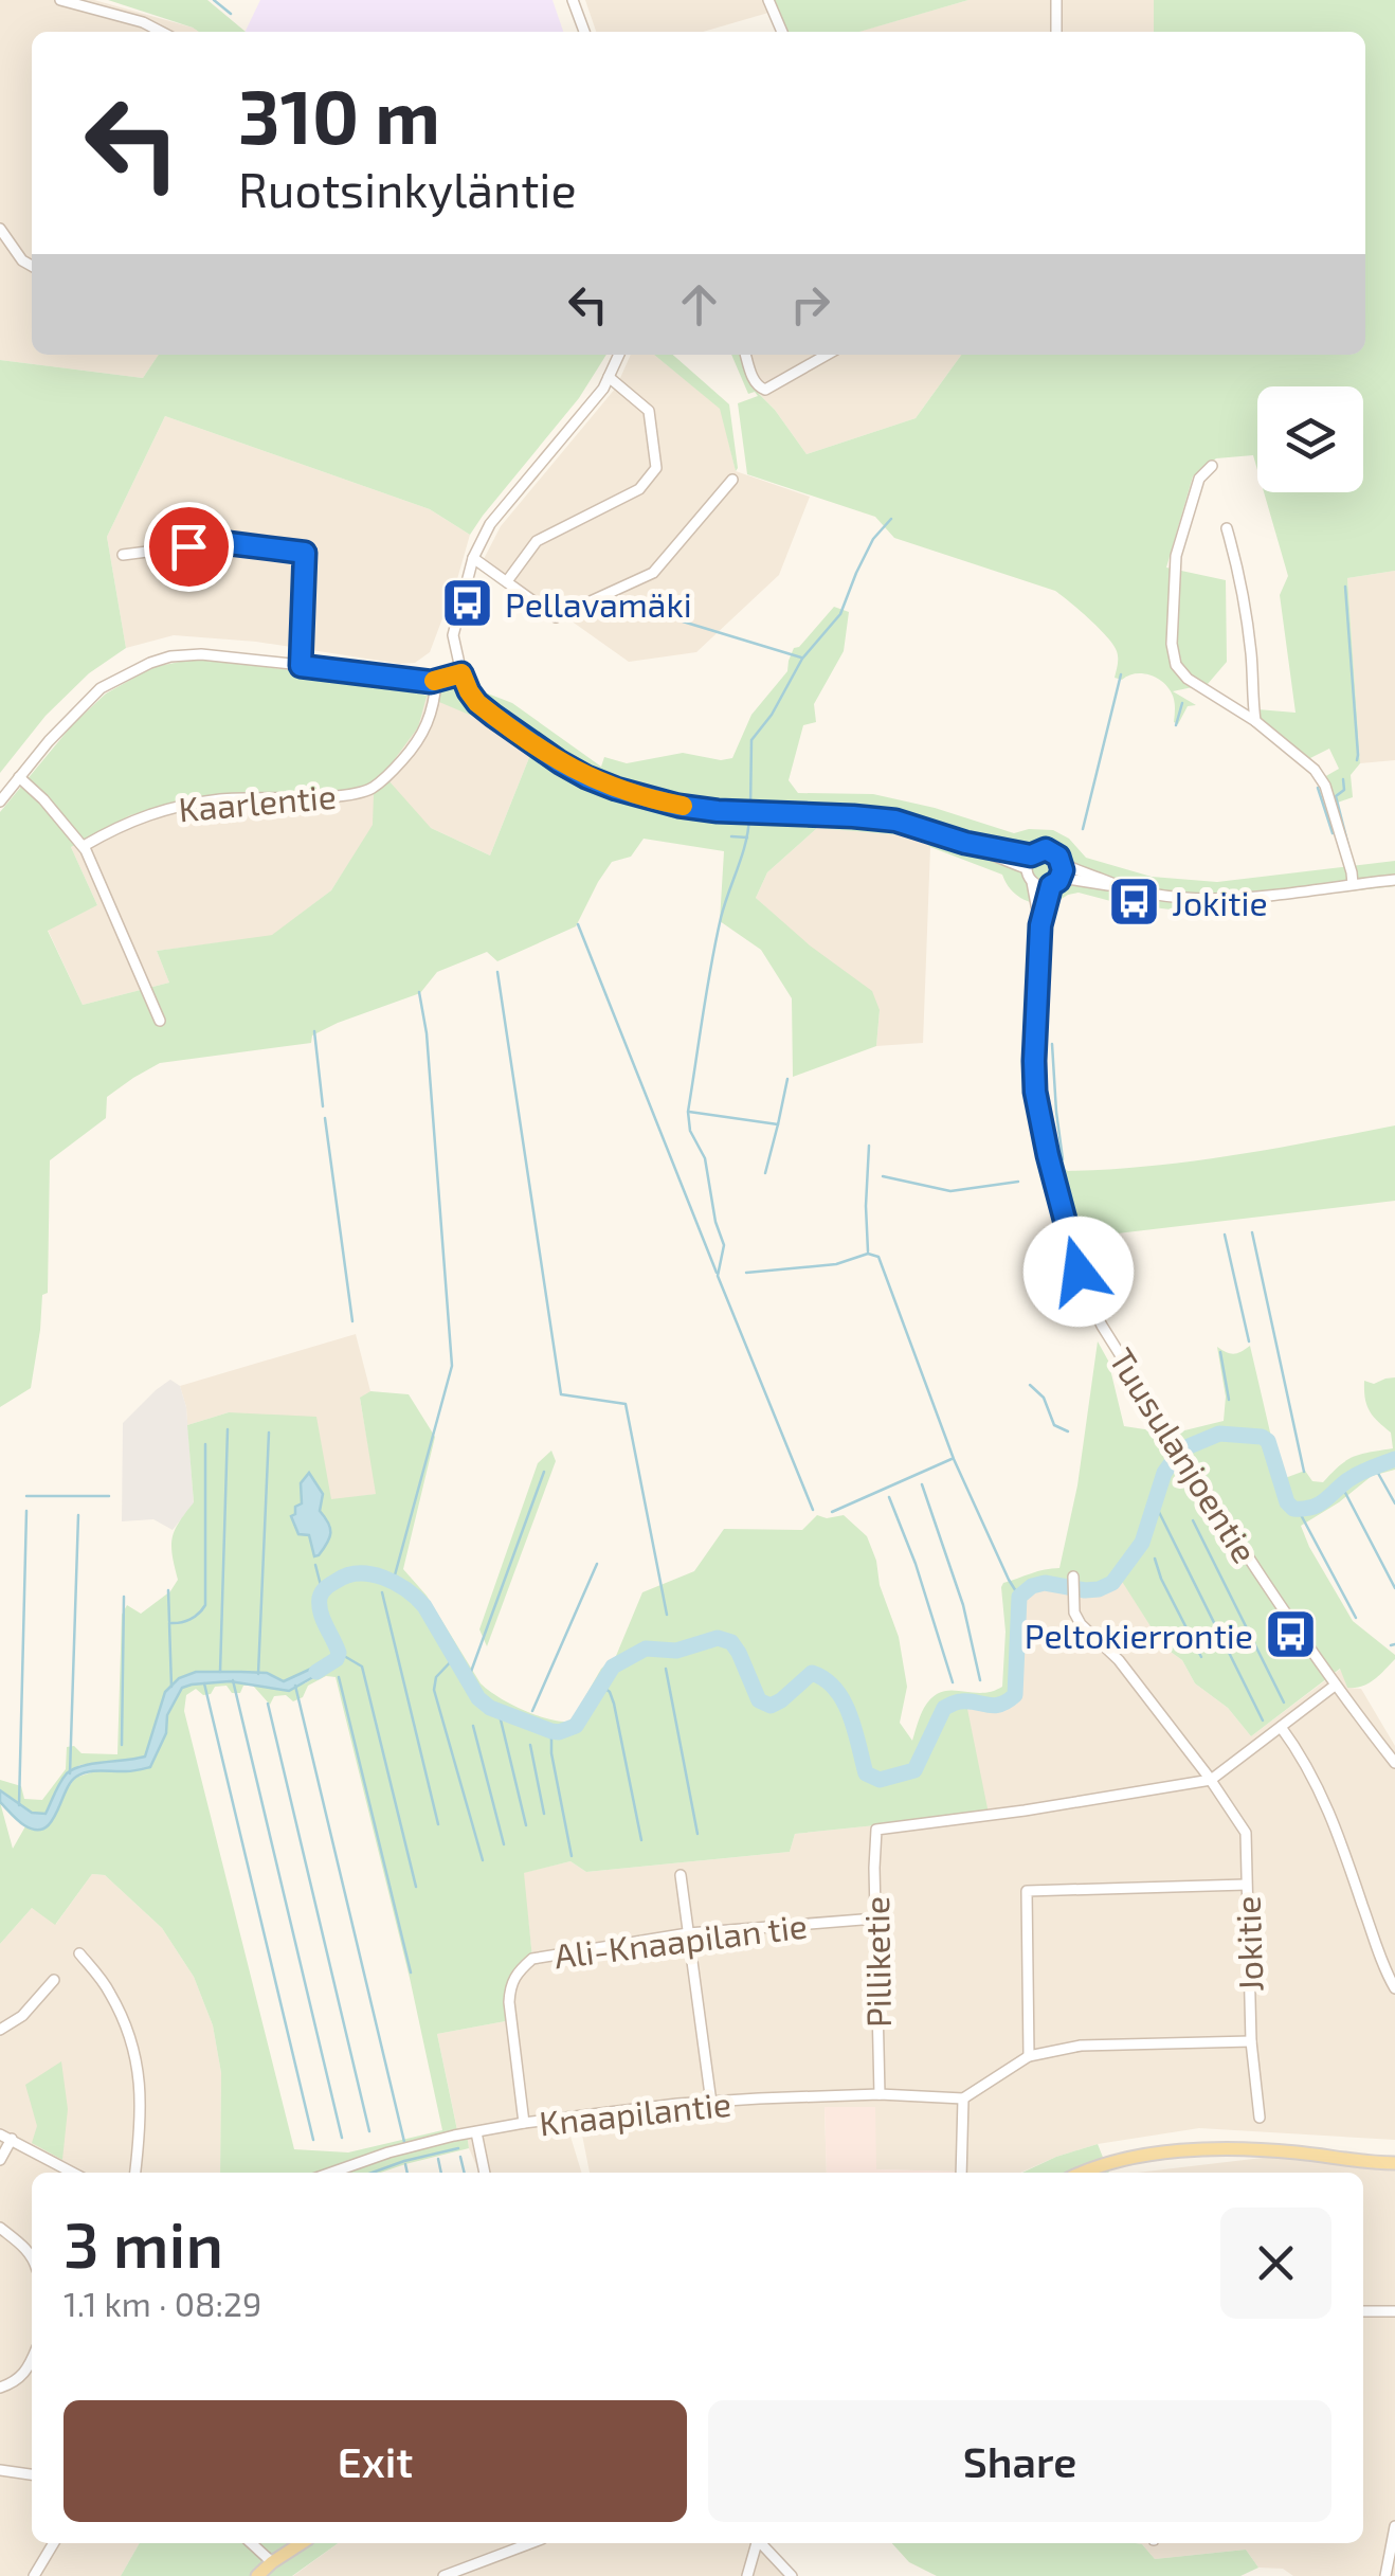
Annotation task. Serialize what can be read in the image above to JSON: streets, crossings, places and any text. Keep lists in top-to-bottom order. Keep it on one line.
{"streets":{"street":["Kaarlentie","Tuusulanjoentie","Ali-Knaapilan tie","Jokitie","Pilliketie","Knaapilantie"]},"crossings":[["Ali-Knaapilan tie","Pilliketie"],["Ali-Knaapilan tie","Knaapilantie"],["Jokitie","Pilliketie"],["Pilliketie","Knaapilantie"]],"places":{"bus stop":["Pellavamäki","Jokitie","Peltokierrontie"]},"page":{"turn":["310 m","Ruotsinkyläntie"],"heading":["3 min","1.1 km · 08:29"],"buttons":["Exit","Share"]}}
